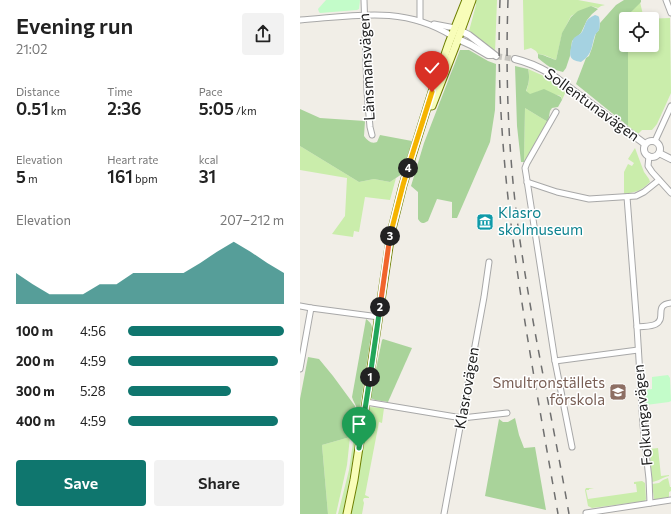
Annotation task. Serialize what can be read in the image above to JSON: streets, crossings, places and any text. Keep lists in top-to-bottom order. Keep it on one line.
{"streets":{"street":["Länsmansvägen","Sollentunavägen","Klasrovägen","Folkungavägen"]},"places":{"museum":["Klasro skolmuseum"],"school or university":["Smultronställets förskola"]},"page":{"heading":["Evening run","21:02"],"stats":[["Distance","0.51 km"],["Time","2:36"],["Pace","5:05 /km"],["Elevation","5 m"],["Heart rate","161 bpm"],["kcal","31"]],"pins":["4","3","2","1"],"chart":["Elevation","207–212 m"],"list":[{"name":"100 m","note":"4:56"},{"name":"200 m","note":"4:59"},{"name":"300 m","note":"5:28"},{"name":"400 m","note":"4:59"}],"buttons":["Save","Share"]}}
